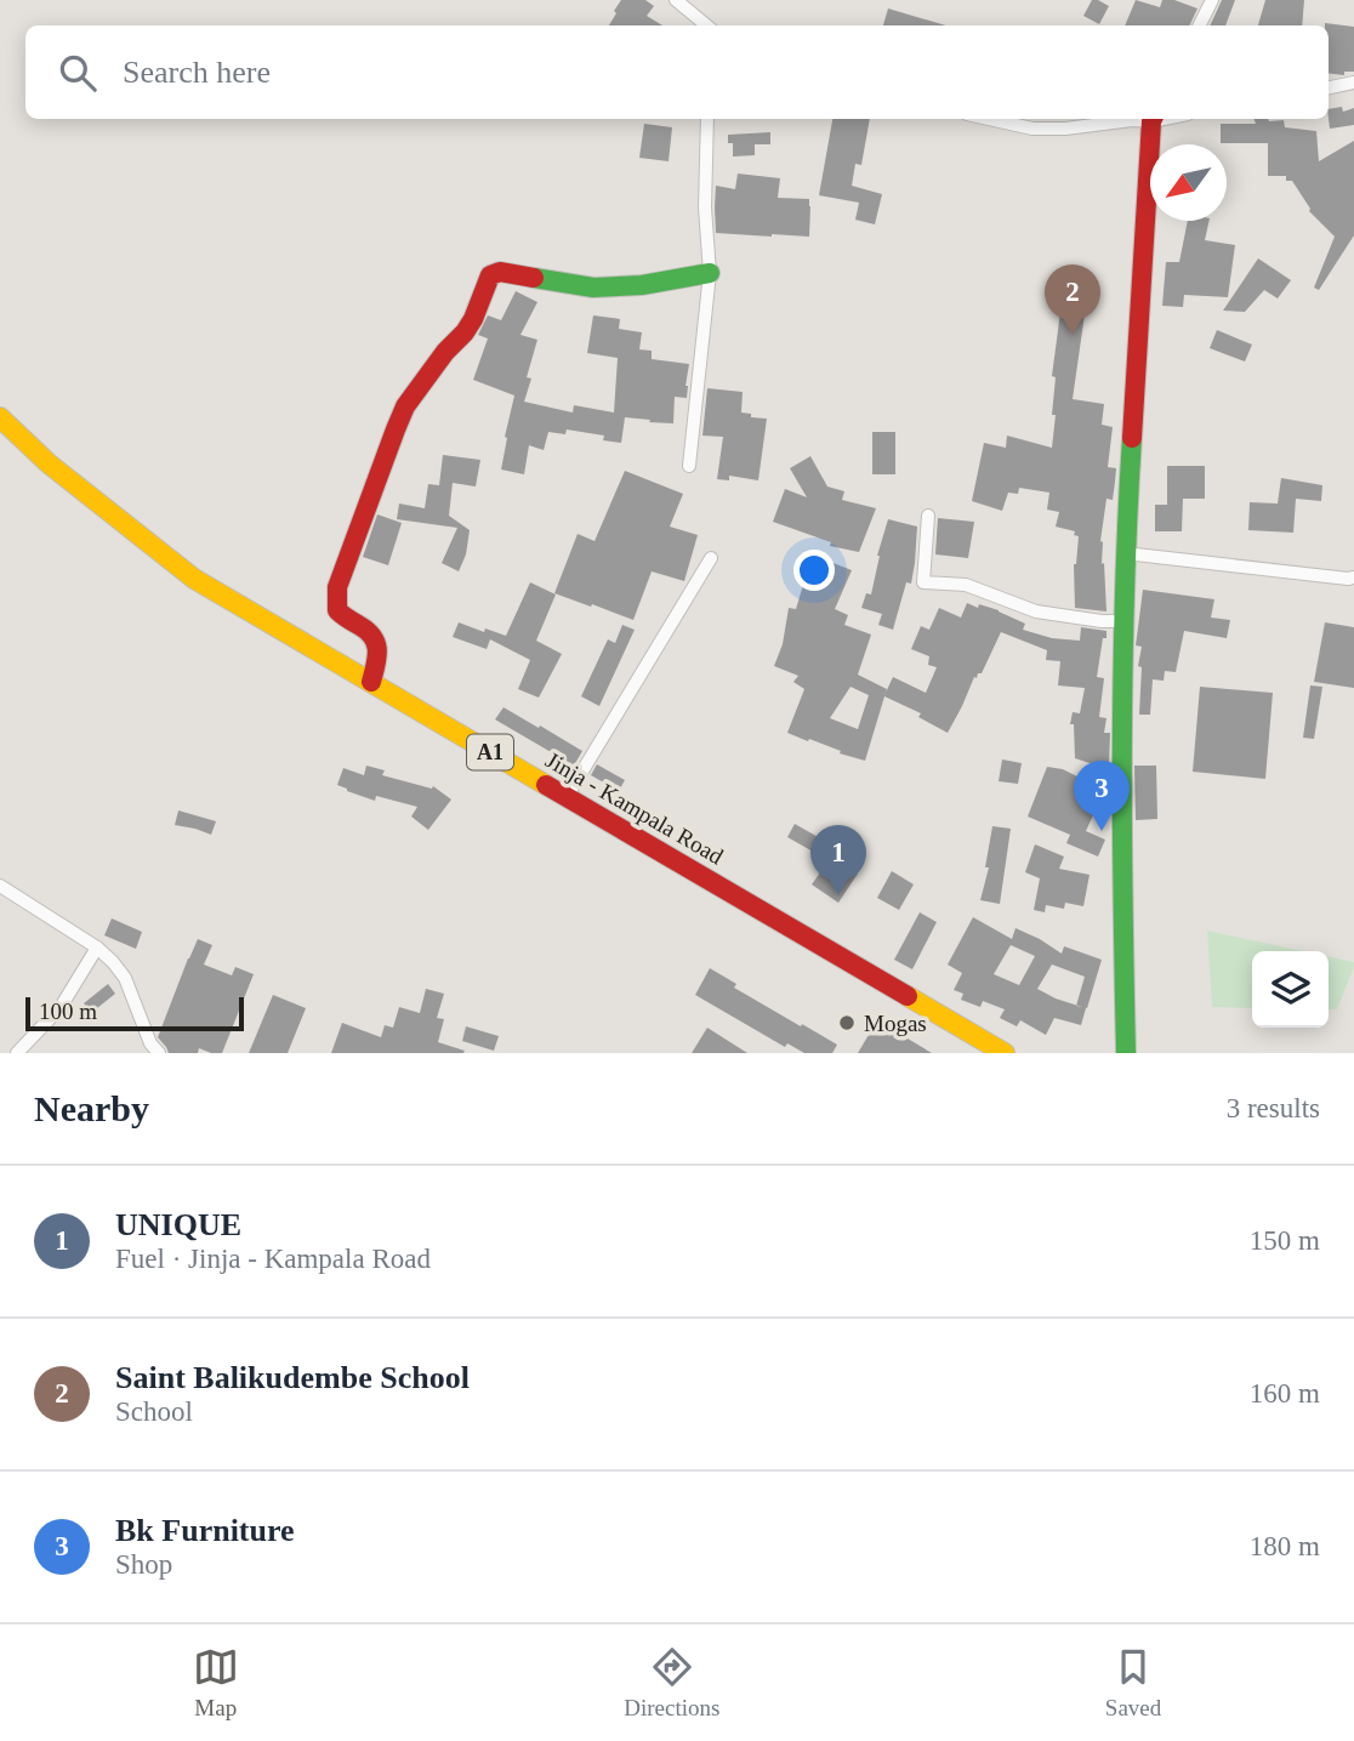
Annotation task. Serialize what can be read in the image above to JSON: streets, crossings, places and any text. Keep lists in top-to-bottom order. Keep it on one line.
{"streets":{"main road":["A1","Jinja - Kampala Road"]},"places":["Mogas"],"scale_bar":"100 m","north":"bottom left","page":{"search":"Search here","pins":["2","3","1"],"scale":"100 m","heading":["Nearby","3 results"],"list":[{"mark":"1","name":"UNIQUE","note":"Fuel · Jinja - Kampala Road","value":"150 m"},{"mark":"2","name":"Saint Balikudembe School","note":"School","value":"160 m"},{"mark":"3","name":"Bk Furniture","note":"Shop","value":"180 m"}],"nav":["Map","Directions","Saved"]}}
